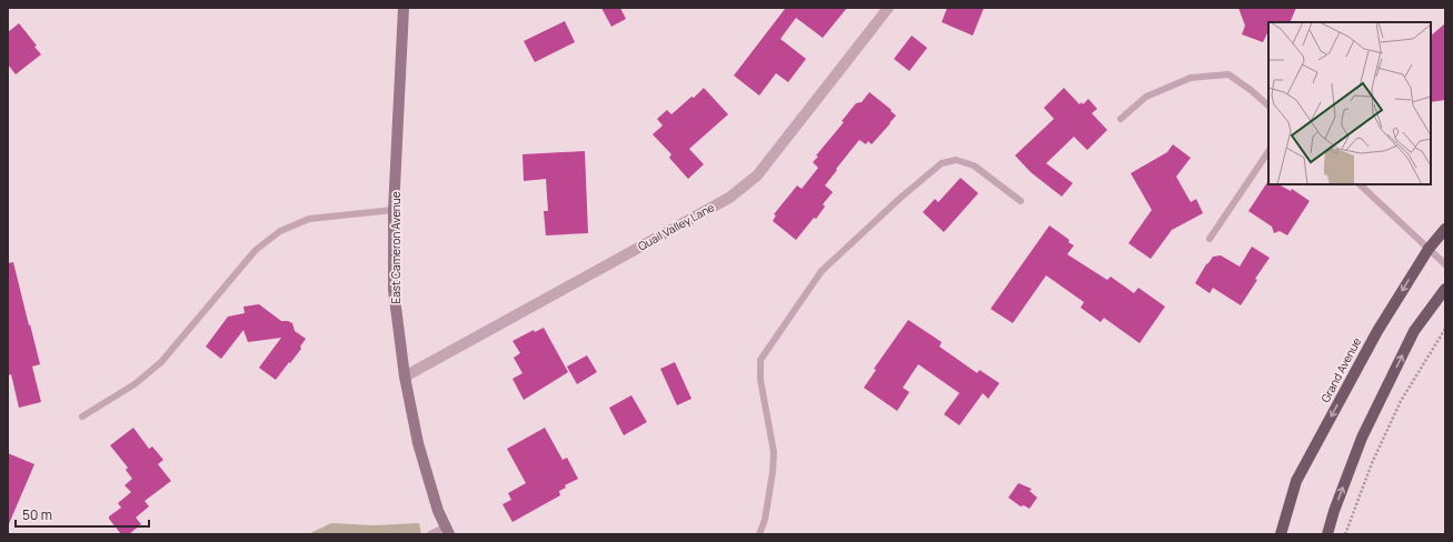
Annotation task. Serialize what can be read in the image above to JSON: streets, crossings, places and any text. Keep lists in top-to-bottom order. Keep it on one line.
{"streets":{"main road":["East Cameron Avenue","Grand Avenue"],"street":["Quail Valley Lane"]},"crossings":[["Quail Valley Lane","East Cameron Avenue"]],"scale_bar":"50 m"}
